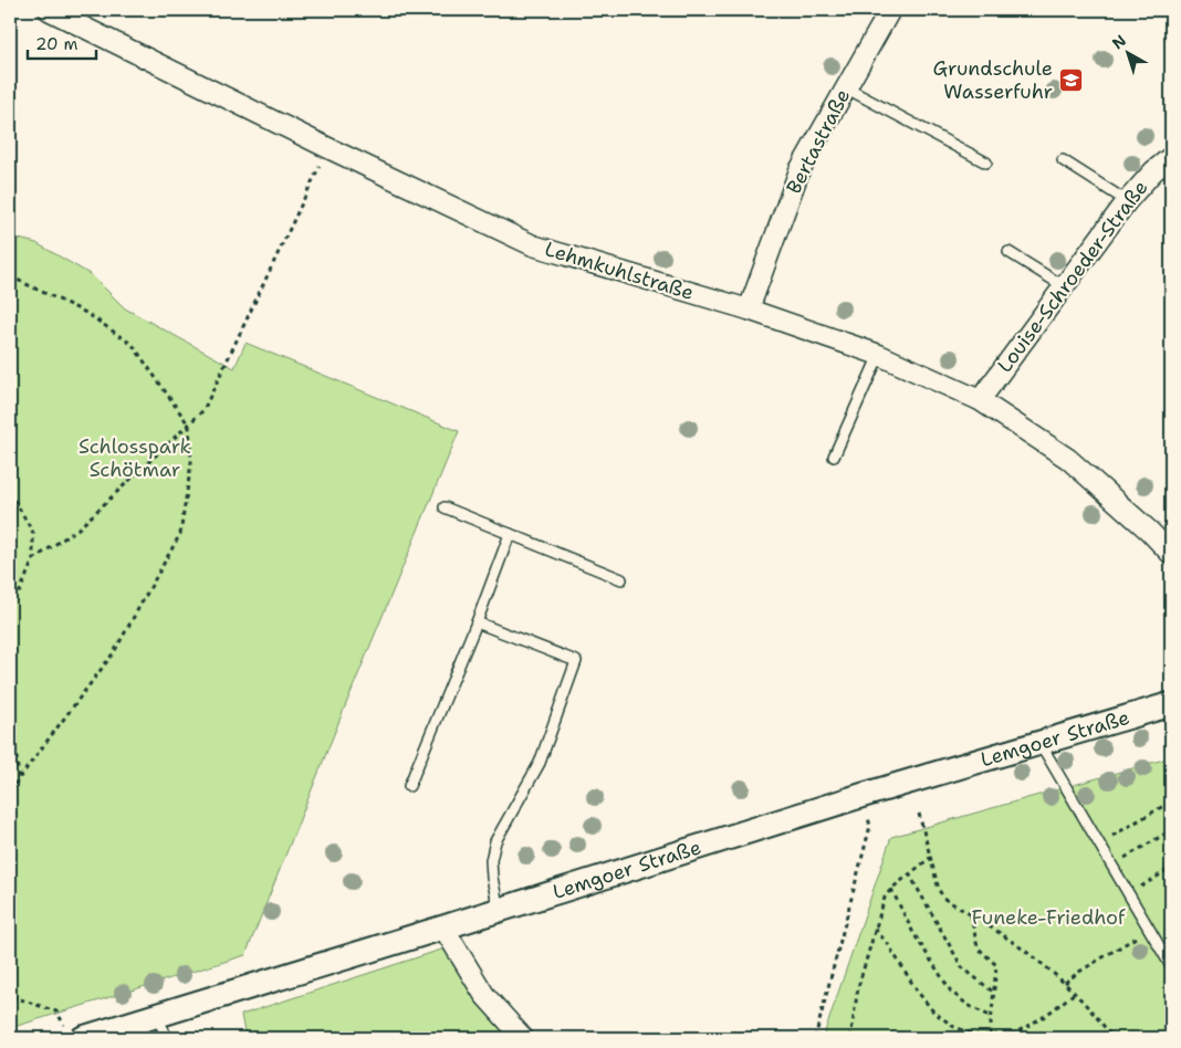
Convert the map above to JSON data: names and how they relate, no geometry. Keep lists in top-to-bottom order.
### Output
{
  "streets": {
    "street": [
      "Bertastraße",
      "Lehmkuhlstraße",
      "Louise-Schroeder-Straße",
      "Lemgoer Straße"
    ]
  },
  "crossings": [
    ["Bertastraße", "Lehmkuhlstraße"],
    ["Lehmkuhlstraße", "Louise-Schroeder-Straße"]
  ],
  "parks": ["Schlosspark Schötmar", "Funeke-Friedhof"],
  "places": {
    "school or university": ["Grundschule Wasserfuhr"]
  },
  "scale_bar": "20 m",
  "north": "top left"
}
